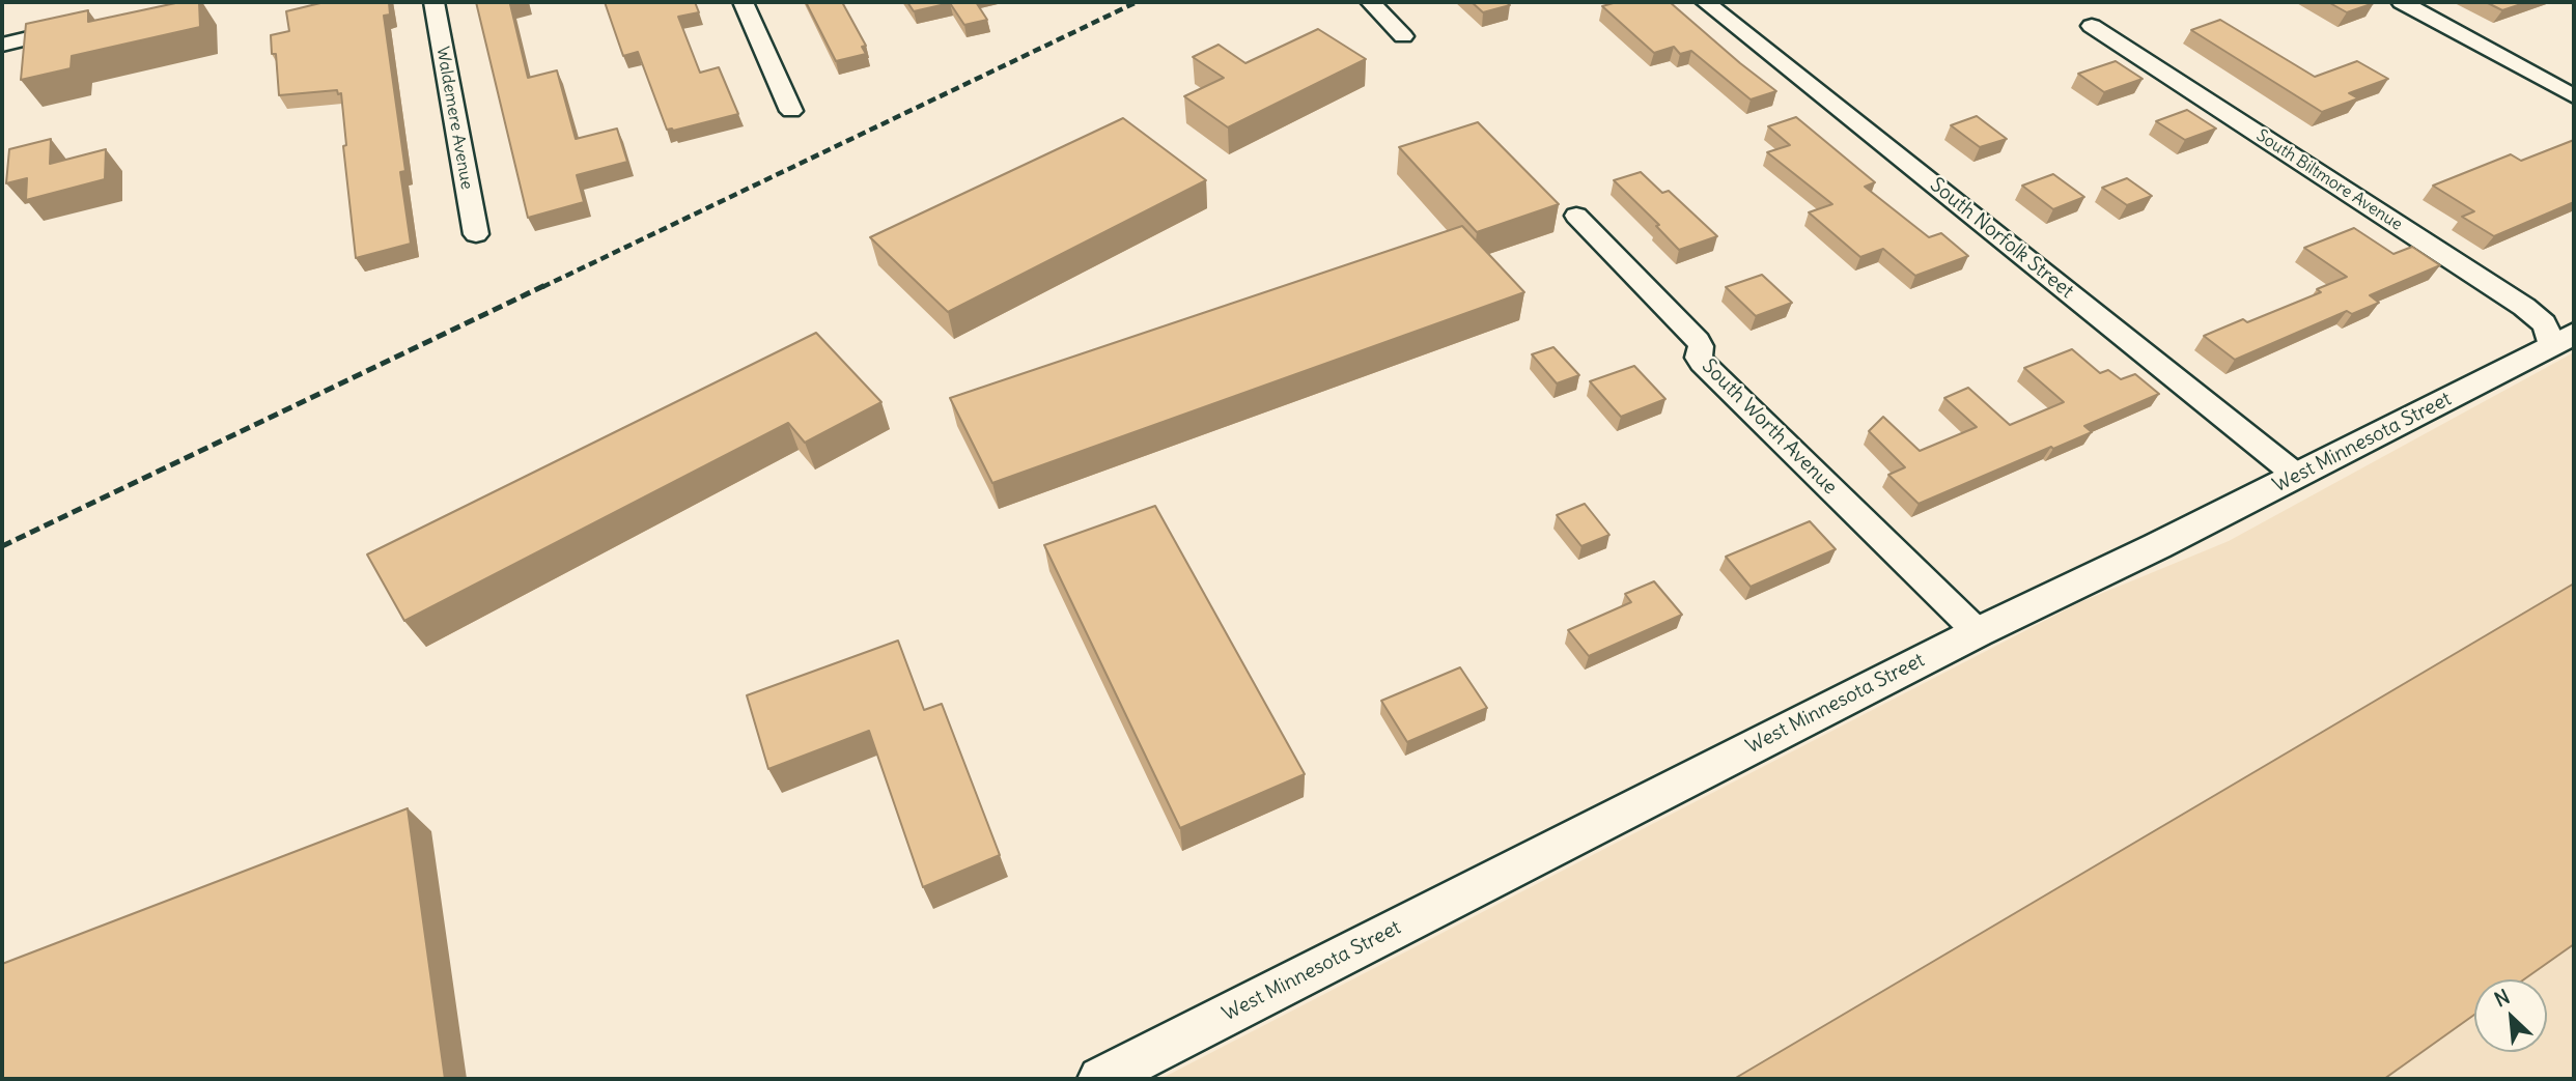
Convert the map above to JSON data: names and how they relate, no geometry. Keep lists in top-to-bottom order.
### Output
{
  "streets": {
    "street": [
      "Waldemere Avenue",
      "South Biltmore Avenue",
      "South Norfolk Street",
      "South Worth Avenue",
      "West Minnesota Street"
    ]
  },
  "crossings": [
    ["South Biltmore Avenue", "West Minnesota Street"],
    ["South Norfolk Street", "West Minnesota Street"],
    ["South Worth Avenue", "West Minnesota Street"]
  ],
  "north": "top left"
}
